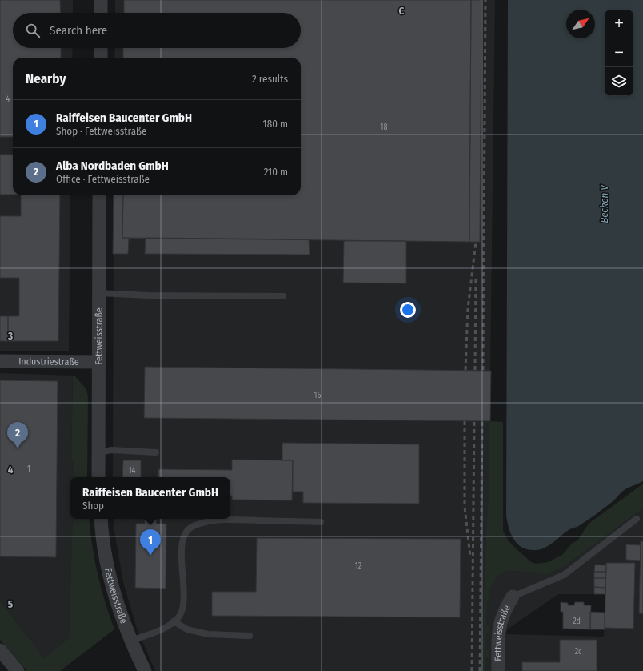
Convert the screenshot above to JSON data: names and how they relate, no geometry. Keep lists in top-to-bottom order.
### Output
{
  "streets": {
    "street": ["Fettweisstraße", "Industriestraße"]
  },
  "crossings": [
    ["Fettweisstraße", "Industriestraße"]
  ],
  "water": ["Becken V"],
  "house_numbers": [
    "4",
    "18",
    "16",
    "1",
    "14",
    "12",
    "2d",
    "2c"
  ],
  "north": "top right",
  "page": {
    "map_buttons": ["+", "−"],
    "search": "Search here",
    "heading": ["Nearby", "2 results"],
    "list": [
      {
        "mark": "1",
        "name": "Raiffeisen Baucenter GmbH",
        "note": "Shop · Fettweisstraße",
        "value": "180 m"
      },
      {
        "mark": "2",
        "name": "Alba Nordbaden GmbH",
        "note": "Office · Fettweisstraße",
        "value": "210 m"
      }
    ],
    "pins": ["2", "1"],
    "popup": ["Raiffeisen Baucenter GmbH", "Shop"]
  },
  "grid": {
    "columns": ["C"],
    "rows": ["3", "4", "5"]
  }
}
